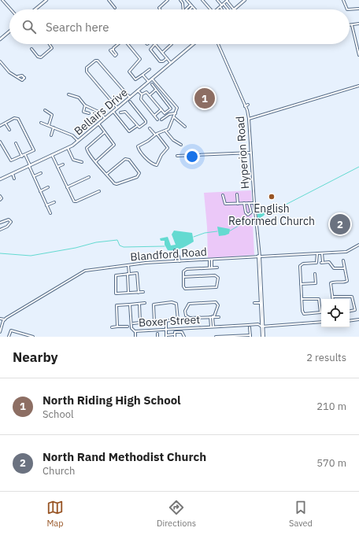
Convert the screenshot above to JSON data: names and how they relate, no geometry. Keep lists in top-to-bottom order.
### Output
{
  "streets": {
    "street": [
      "Bellairs Drive",
      "Hyperion Road",
      "Blandford Road",
      "Boxer Street"
    ]
  },
  "crossings": [
    ["Hyperion Road", "Blandford Road"],
    ["Hyperion Road", "Boxer Street"]
  ],
  "places": ["English Reformed Church"],
  "page": {
    "search": "Search here",
    "pins": ["1", "2"],
    "heading": ["Nearby", "2 results"],
    "list": [
      {
        "mark": "1",
        "name": "North Riding High School",
        "note": "School",
        "value": "210 m"
      },
      {
        "mark": "2",
        "name": "North Rand Methodist Church",
        "note": "Church",
        "value": "570 m"
      }
    ],
    "nav": ["Map", "Directions", "Saved"]
  }
}
